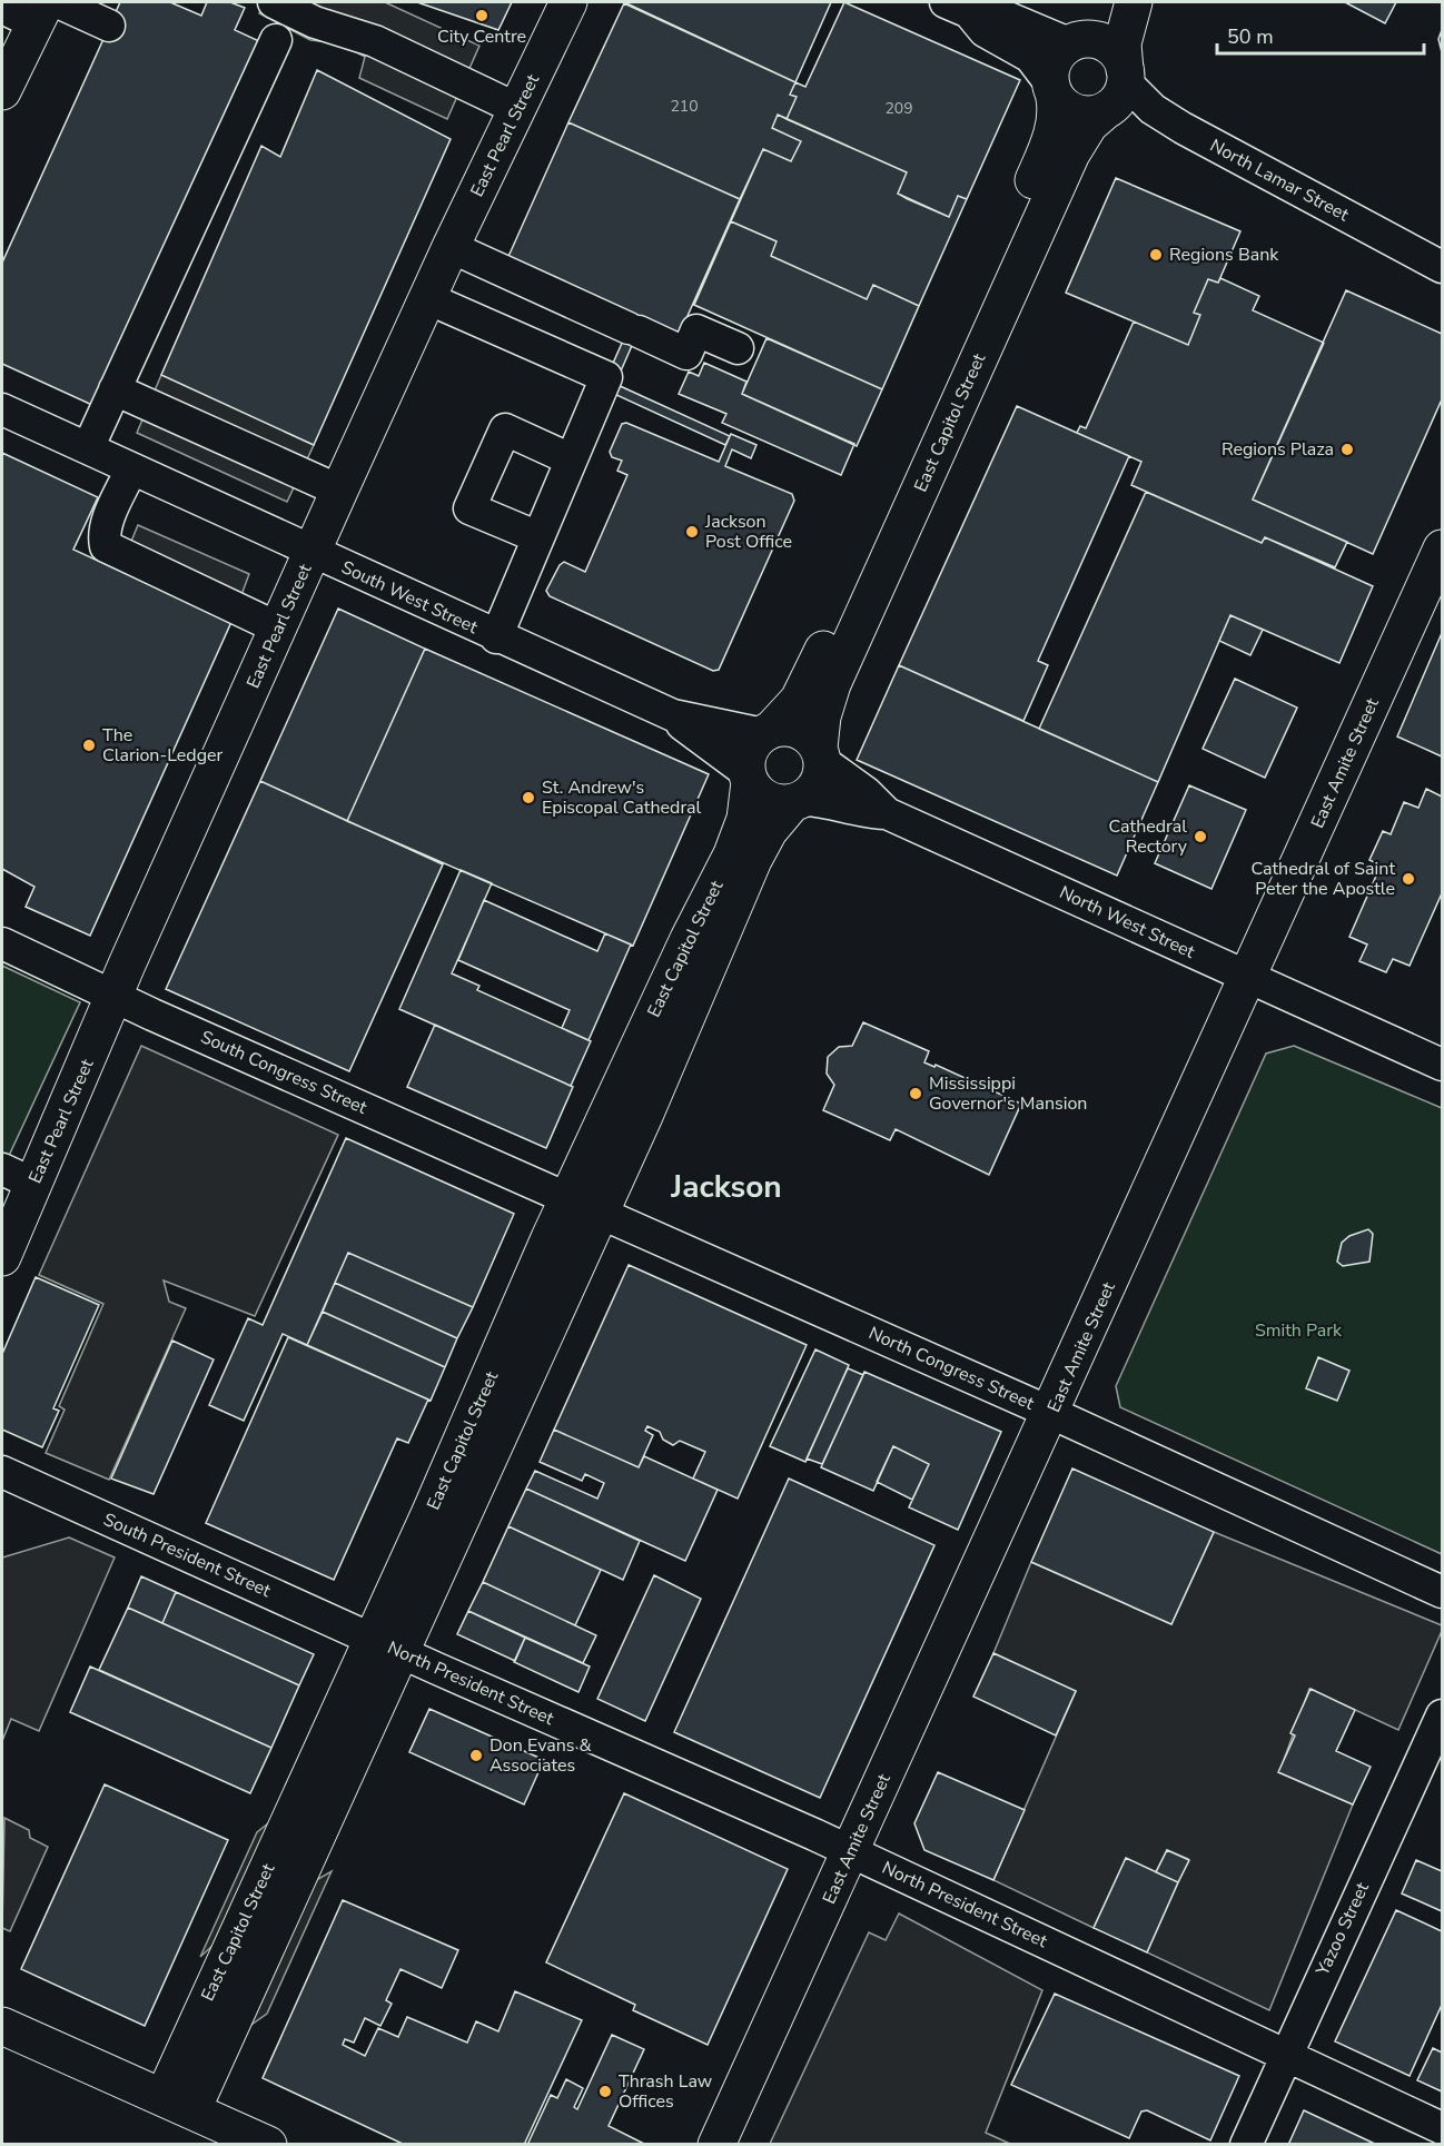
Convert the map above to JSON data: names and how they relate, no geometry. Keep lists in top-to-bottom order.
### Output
{
  "streets": {
    "main road": ["East Pearl Street", "East Capitol Street", "East Amite Street"],
    "street": [
      "North Lamar Street",
      "South West Street",
      "North West Street",
      "South Congress Street",
      "North Congress Street",
      "South President Street",
      "North President Street",
      "Yazoo Street"
    ]
  },
  "crossings": [
    ["East Pearl Street", "South West Street"],
    ["East Pearl Street", "South Congress Street"],
    ["North Lamar Street", "East Capitol Street"],
    ["East Capitol Street", "South West Street"],
    ["East Capitol Street", "North West Street"],
    ["East Capitol Street", "South Congress Street"],
    ["East Capitol Street", "North Congress Street"],
    ["East Capitol Street", "South President Street"],
    ["East Capitol Street", "North President Street"],
    ["South West Street", "North West Street"],
    ["East Amite Street", "North West Street"],
    ["East Amite Street", "North Congress Street"],
    ["East Amite Street", "North President Street"],
    ["South Congress Street", "North Congress Street"],
    ["South President Street", "North President Street"],
    ["North President Street", "Yazoo Street"]
  ],
  "districts": ["Jackson"],
  "parks": ["Smith Park"],
  "places": [
    "City Centre",
    "Regions Bank",
    "Regions Plaza",
    "Jackson Post Office",
    "The Clarion-Ledger",
    "St. Andrew's Episcopal Cathedral",
    "Cathedral Rectory",
    "Cathedral of Saint Peter the Apostle",
    "Mississippi Governor's Mansion",
    "Don Evans & Associates",
    "Thrash Law Offices"
  ],
  "house_numbers": ["210", "209"],
  "scale_bar": "50 m"
}
